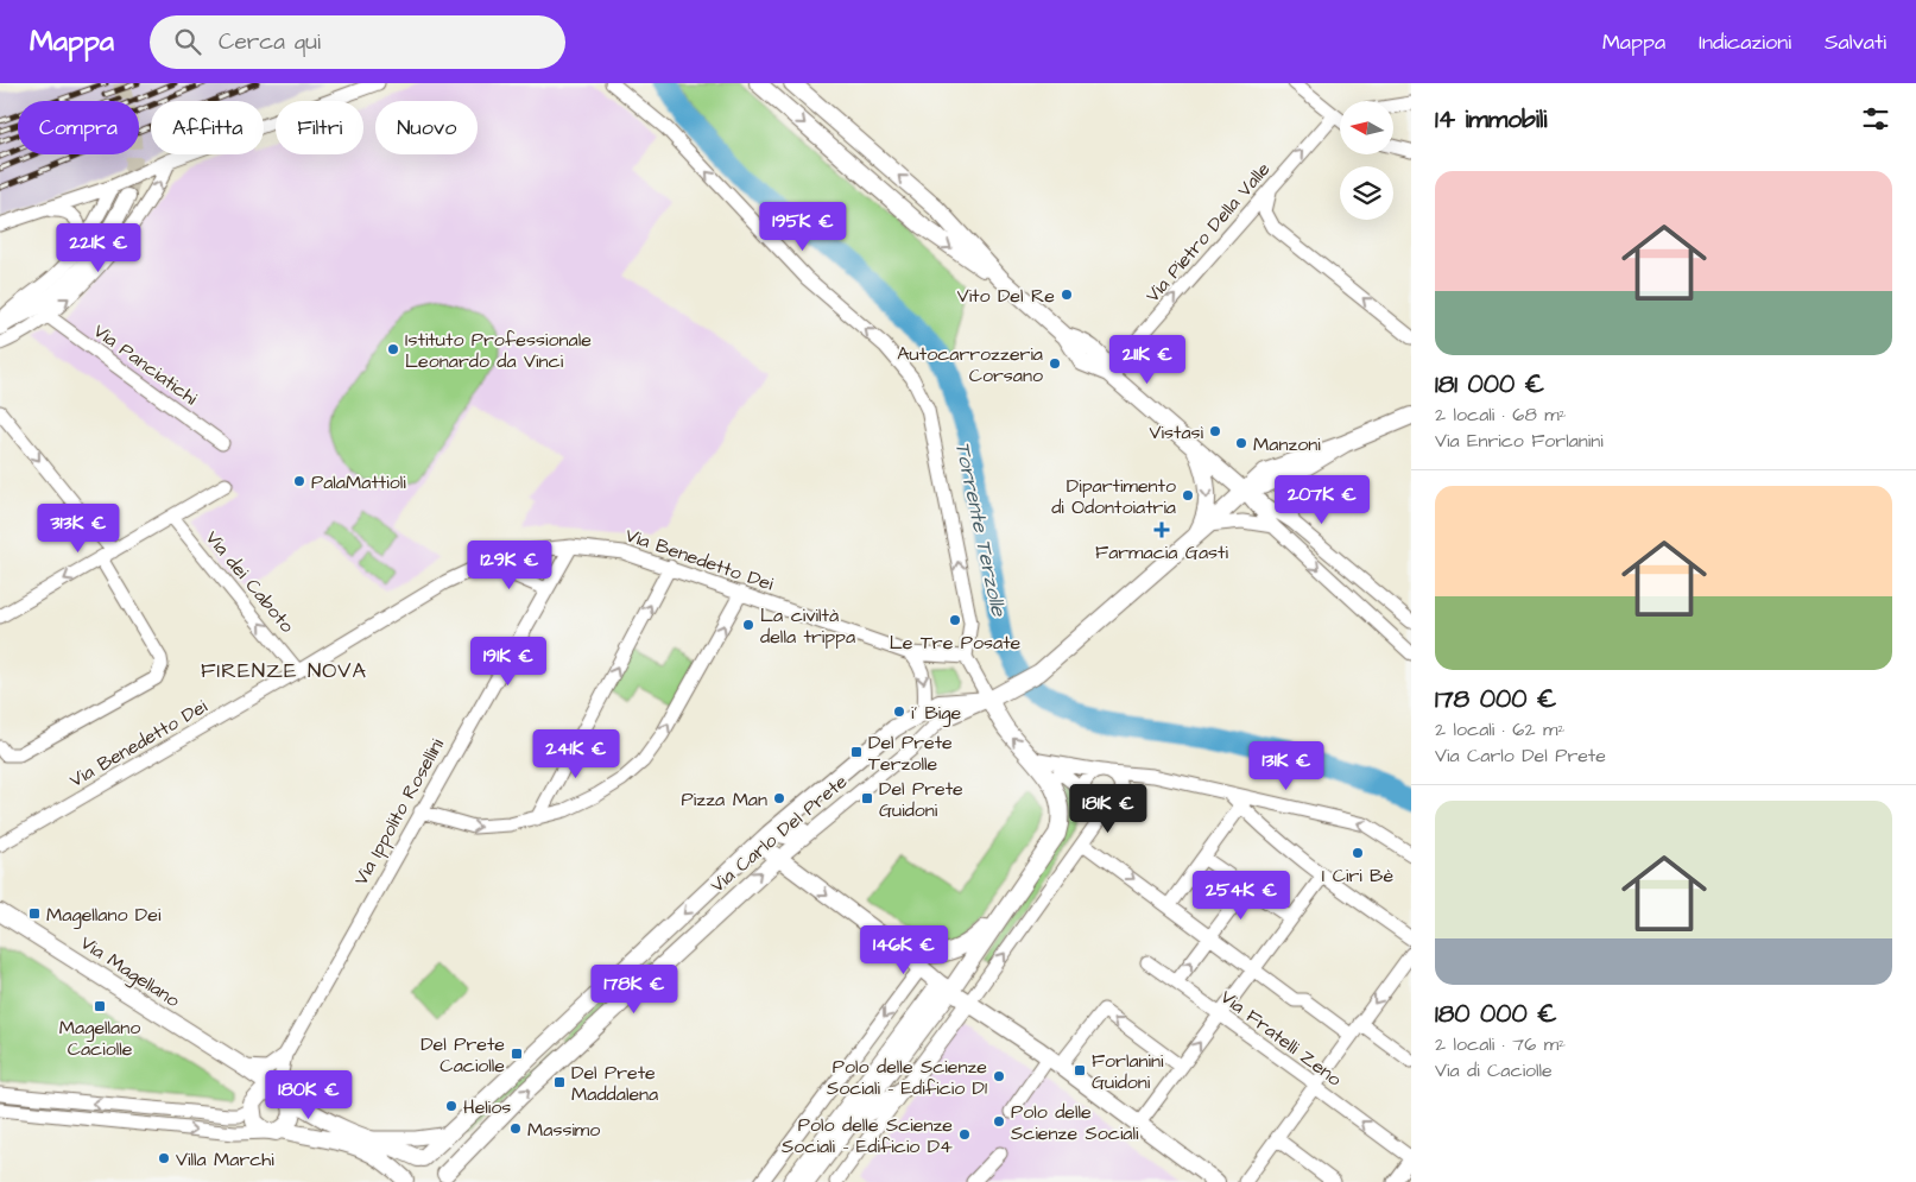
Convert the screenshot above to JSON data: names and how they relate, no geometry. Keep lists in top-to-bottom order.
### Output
{
  "streets": {
    "main road": ["Via Carlo Del Prete", "Via Magellano"],
    "street": [
      "Via Pietro Della Valle",
      "Via Panciatichi",
      "Via Benedetto Dei",
      "Via dei Caboto",
      "Via Ippolito Rosellini",
      "Via Fratelli Zeno"
    ]
  },
  "crossings": [
    ["Via Benedetto Dei", "Via dei Caboto"],
    ["Via Benedetto Dei", "Via Ippolito Rosellini"],
    ["Via Ippolito Rosellini", "Via Magellano"],
    ["Via Carlo Del Prete", "Via Magellano"]
  ],
  "one_way": ["Via Pietro Della Valle", "Via dei Caboto"],
  "districts": ["FIRENZE NOVA"],
  "water": ["Torrente Terzolle"],
  "places": {
    "other": [
      "Vito Del Re",
      "Istituto Professionale Leonardo da Vinci",
      "Autocarrozzeria Corsano",
      "Vistasì",
      "Manzoni",
      "PalaMattioli",
      "Dipartimento di Odontoiatria",
      "Le Tre Posate",
      "La civiltà della trippa",
      "i' Bige",
      "Pizza Man",
      "I Ciri Bè",
      "Polo delle Scienze Sociali - Edificio D1",
      "Helios",
      "Polo delle Scienze Sociali",
      "Massimo",
      "Polo delle Scienze Sociali - Edificio D4",
      "Villa Marchi"
    ],
    "health": ["Farmacia Gasti"],
    "transit": [
      "Del Prete Terzolle",
      "Del Prete Guidoni",
      "Magellano Dei",
      "Magellano Caciolle",
      "Del Prete Caciolle",
      "Forlanini Guidoni",
      "Del Prete Maddalena"
    ]
  },
  "north": "left",
  "page": {
    "header": "Mappa",
    "search": "Cerca qui",
    "nav": ["Mappa", "Indicazioni", "Salvati"],
    "heading": "14 immobili",
    "chip": [
      "Compra",
      "Affitta",
      "Filtri",
      "Nuovo"
    ],
    "list": [
      {
        "name": "181 000 €",
        "note": "2 locali · 68 m² · Via Enrico Forlanini"
      },
      {
        "name": "178 000 €",
        "note": "2 locali · 62 m² · Via Carlo Del Prete"
      },
      {
        "name": "180 000 €",
        "note": "2 locali · 76 m² · Via di Caciolle"
      }
    ],
    "price": [
      "195K €",
      "221K €",
      "211K €",
      "207K €",
      "313K €",
      "129K €",
      "191K €",
      "241K €",
      "131K €",
      "181K €",
      "254K €",
      "146K €",
      "178K €",
      "180K €"
    ]
  }
}
